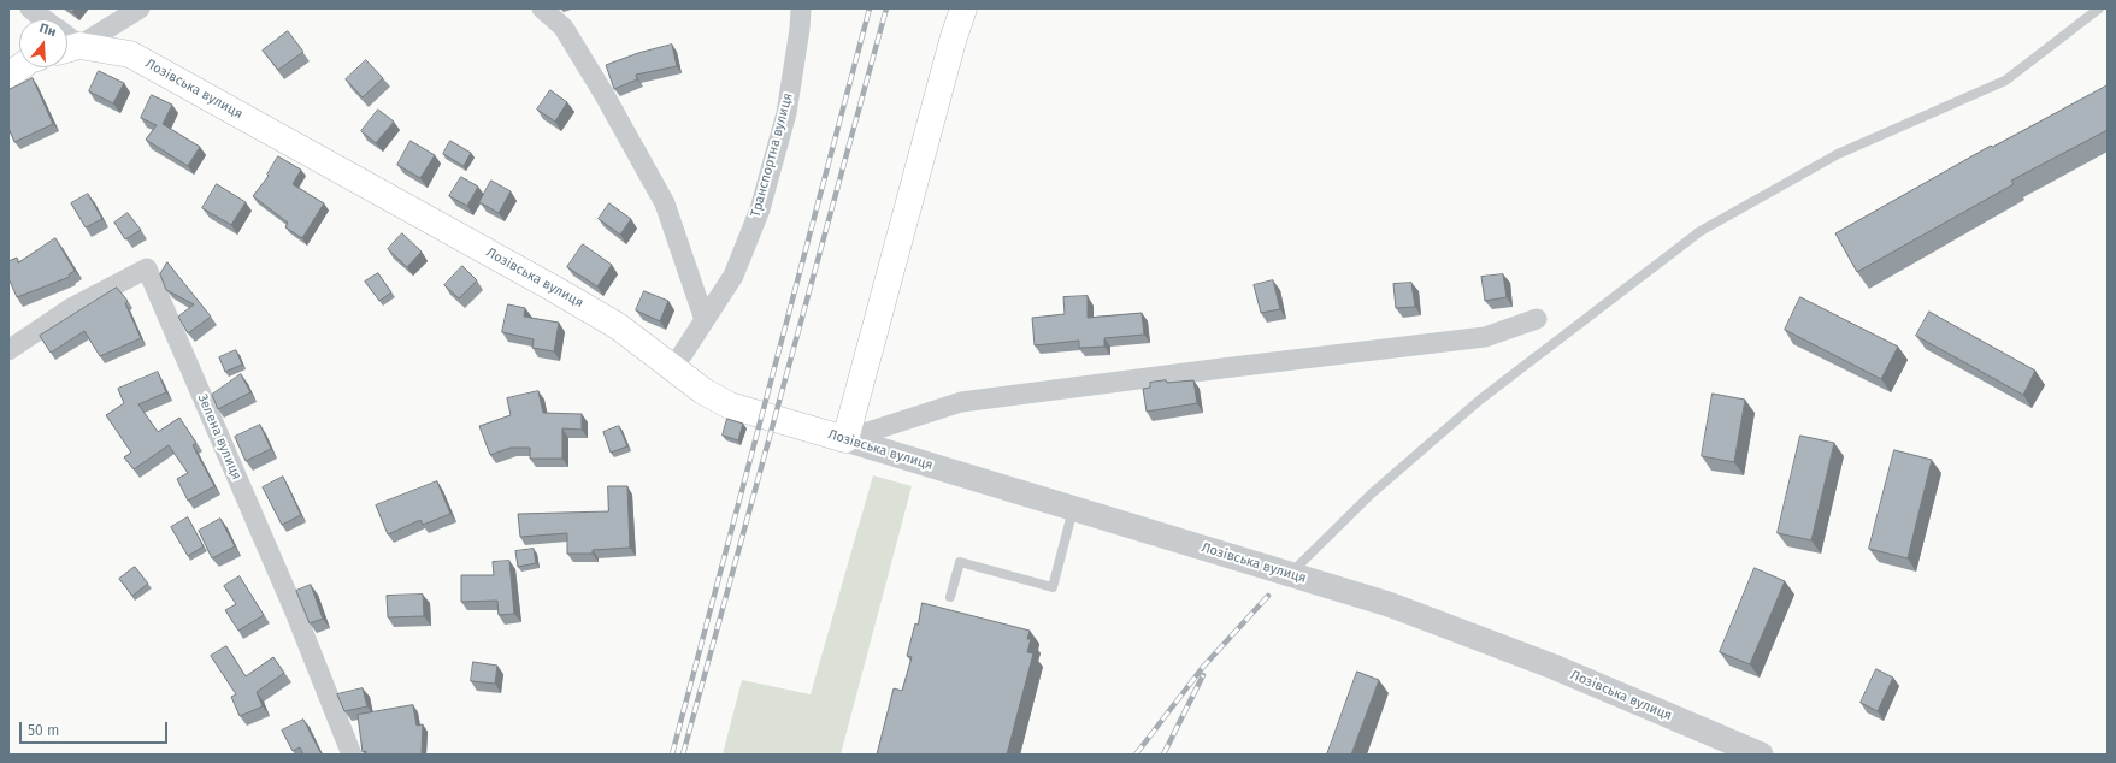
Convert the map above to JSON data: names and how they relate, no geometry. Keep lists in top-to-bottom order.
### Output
{
  "streets": {
    "main road": ["Лозівська вулиця"],
    "street": ["Транспортна вулиця", "Зелена вулиця"]
  },
  "crossings": [
    ["Лозівська вулиця", "Транспортна вулиця"]
  ],
  "scale_bar": "50 m",
  "north": "top"
}
